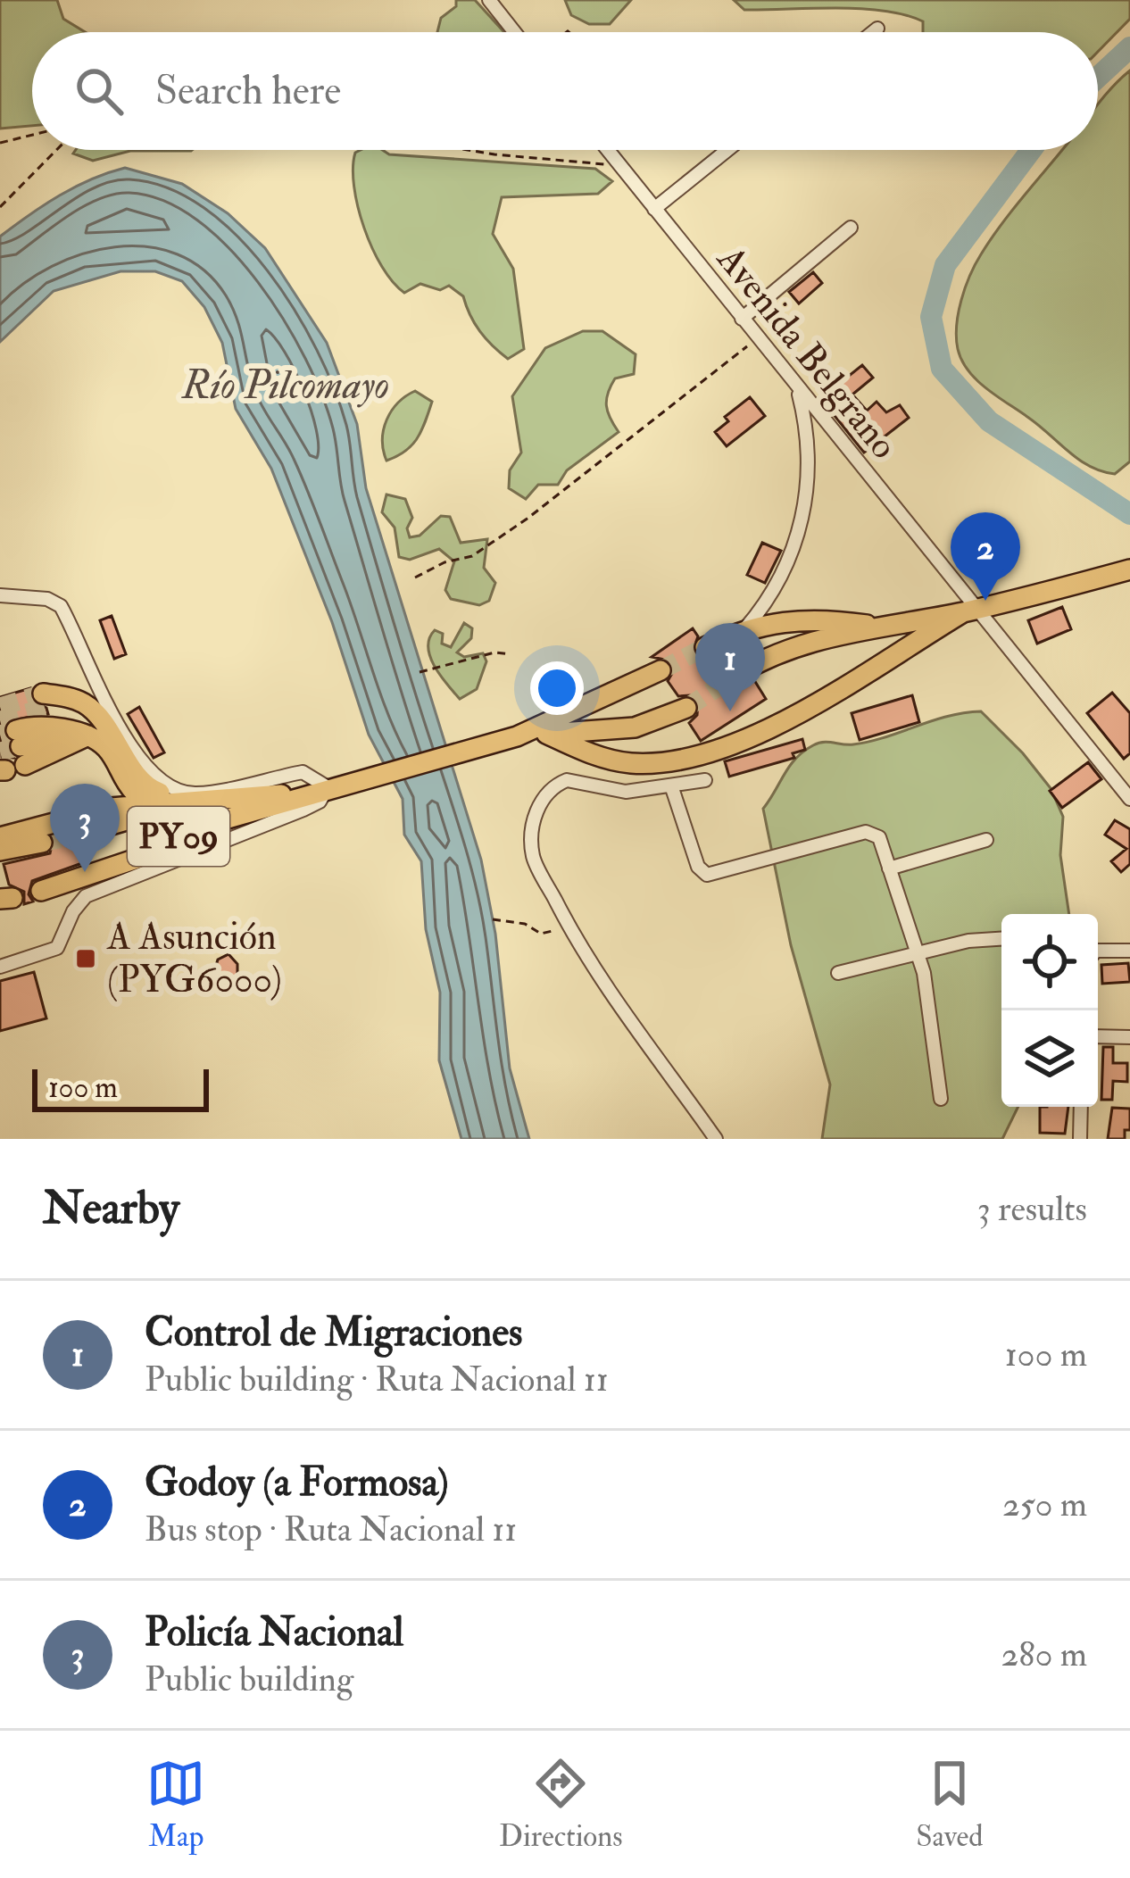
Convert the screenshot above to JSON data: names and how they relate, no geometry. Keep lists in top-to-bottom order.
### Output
{
  "streets": {
    "highway": ["PY09"],
    "street": ["Avenida Belgrano"]
  },
  "water": ["Río Pilcomayo"],
  "places": {
    "transit": ["A Asunción (PYG6000)"]
  },
  "scale_bar": "100 m",
  "page": {
    "search": "Search here",
    "pins": ["2", "1", "3"],
    "scale": "100 m",
    "heading": ["Nearby", "3 results"],
    "list": [
      {
        "mark": "1",
        "name": "Control de Migraciones",
        "note": "Public building · Ruta Nacional 11",
        "value": "100 m"
      },
      {
        "mark": "2",
        "name": "Godoy (a Formosa)",
        "note": "Bus stop · Ruta Nacional 11",
        "value": "250 m"
      },
      {
        "mark": "3",
        "name": "Policía Nacional",
        "note": "Public building",
        "value": "280 m"
      }
    ],
    "nav": ["Map", "Directions", "Saved"]
  }
}
